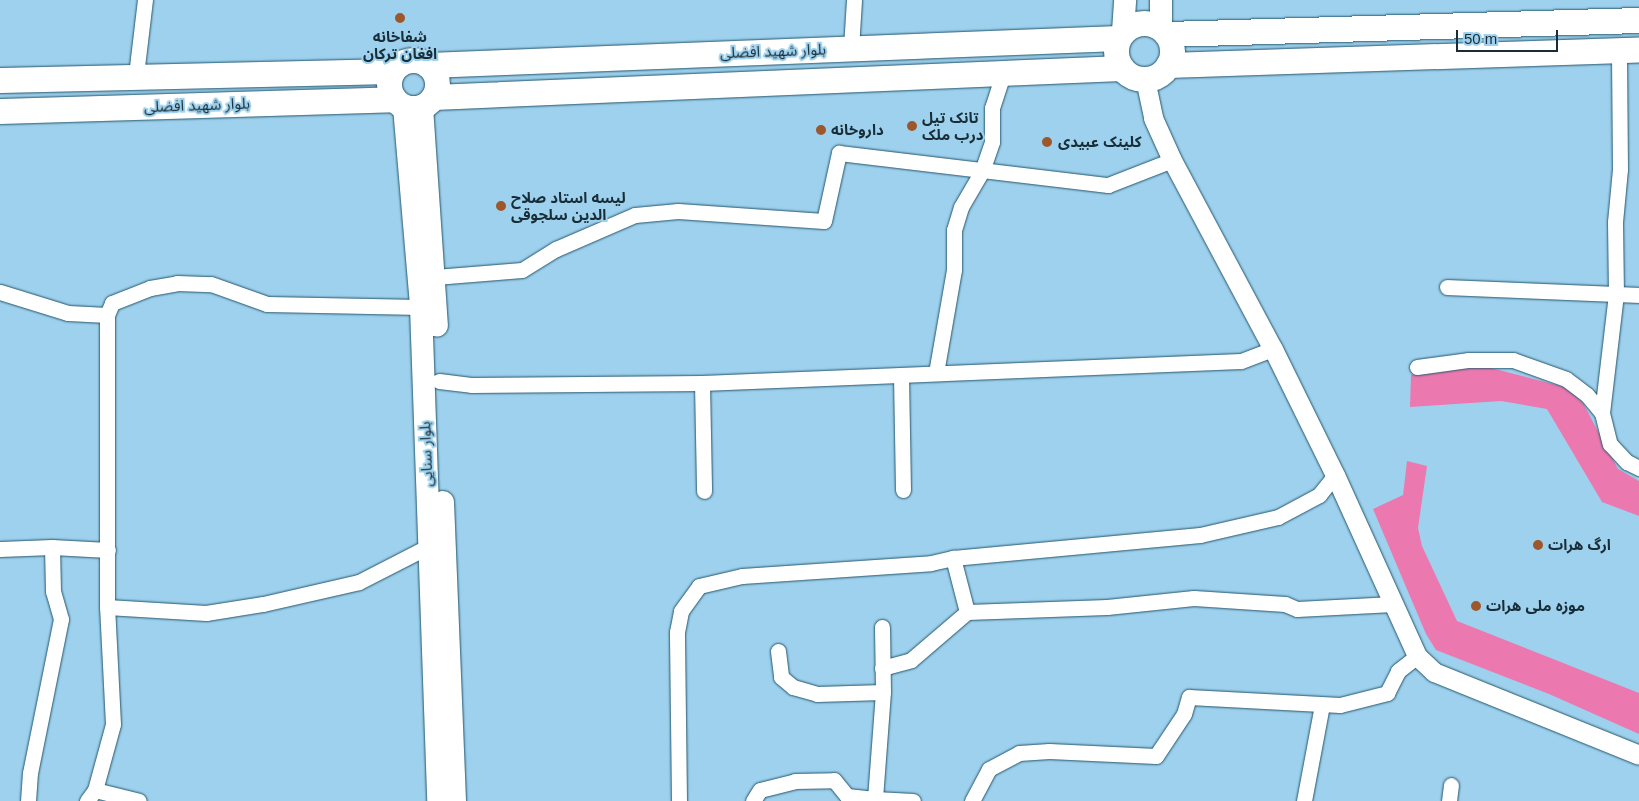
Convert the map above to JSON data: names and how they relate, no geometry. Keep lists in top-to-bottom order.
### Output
{
  "streets": {
    "main road": ["بلوار شهید افضلی", "بلوار سنایی"]
  },
  "crossings": [
    ["بلوار شهید افضلی", "بلوار سنایی"]
  ],
  "places": [
    "شفاخانه افغان ترکان",
    "تانک تیل درب ملک",
    "داروخانه",
    "کلینک عبیدی",
    "لیسه استاد صلاح الدین سلجوقی",
    "ارگ هرات",
    "موزه ملی هرات"
  ],
  "scale_bar": "50 m"
}
